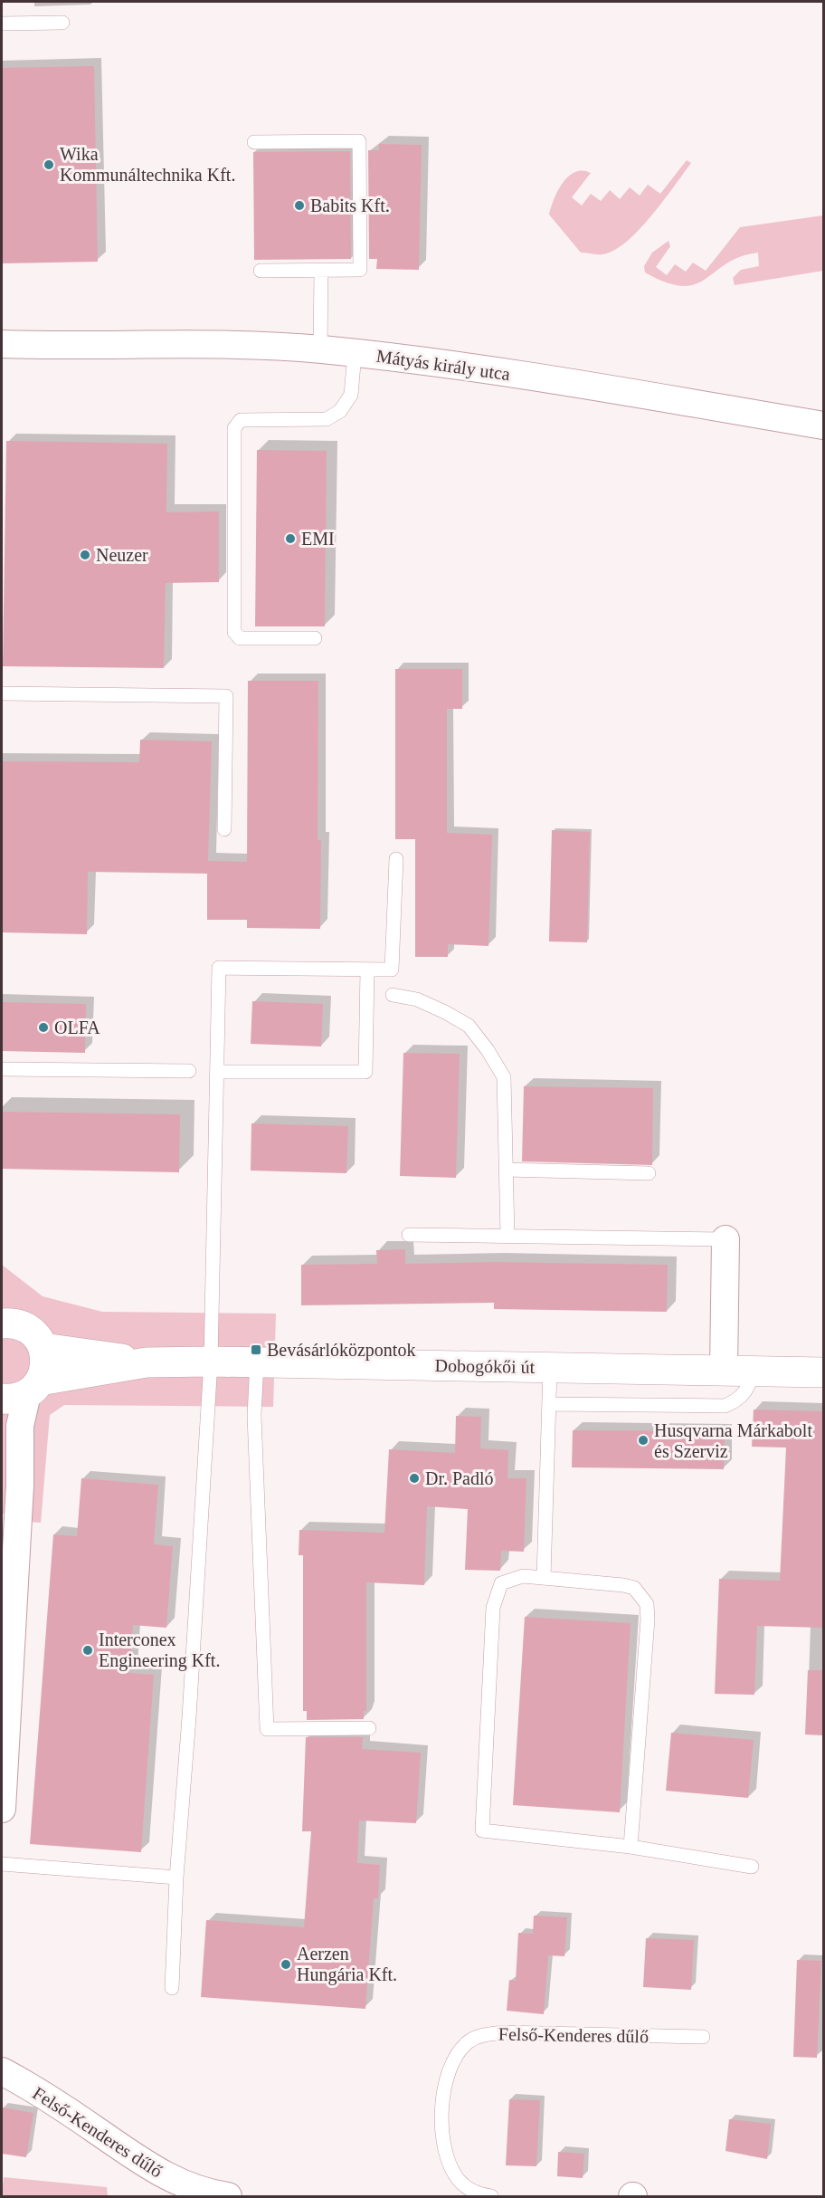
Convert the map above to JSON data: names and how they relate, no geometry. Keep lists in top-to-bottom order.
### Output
{
  "streets": {
    "main road": ["Dobogókői út"],
    "street": ["Mátyás király utca", "Felső-Kenderes dűlő"]
  },
  "places": {
    "other": [
      "Wika Kommunáltechnika Kft.",
      "Babits Kft.",
      "EMI",
      "Neuzer",
      "OLFA",
      "Husqvarna Márkabolt és Szerviz",
      "Dr. Padló",
      "Interconex Engineering Kft.",
      "Aerzen Hungária Kft."
    ],
    "transit": ["Bevásárlóközpontok"]
  }
}
